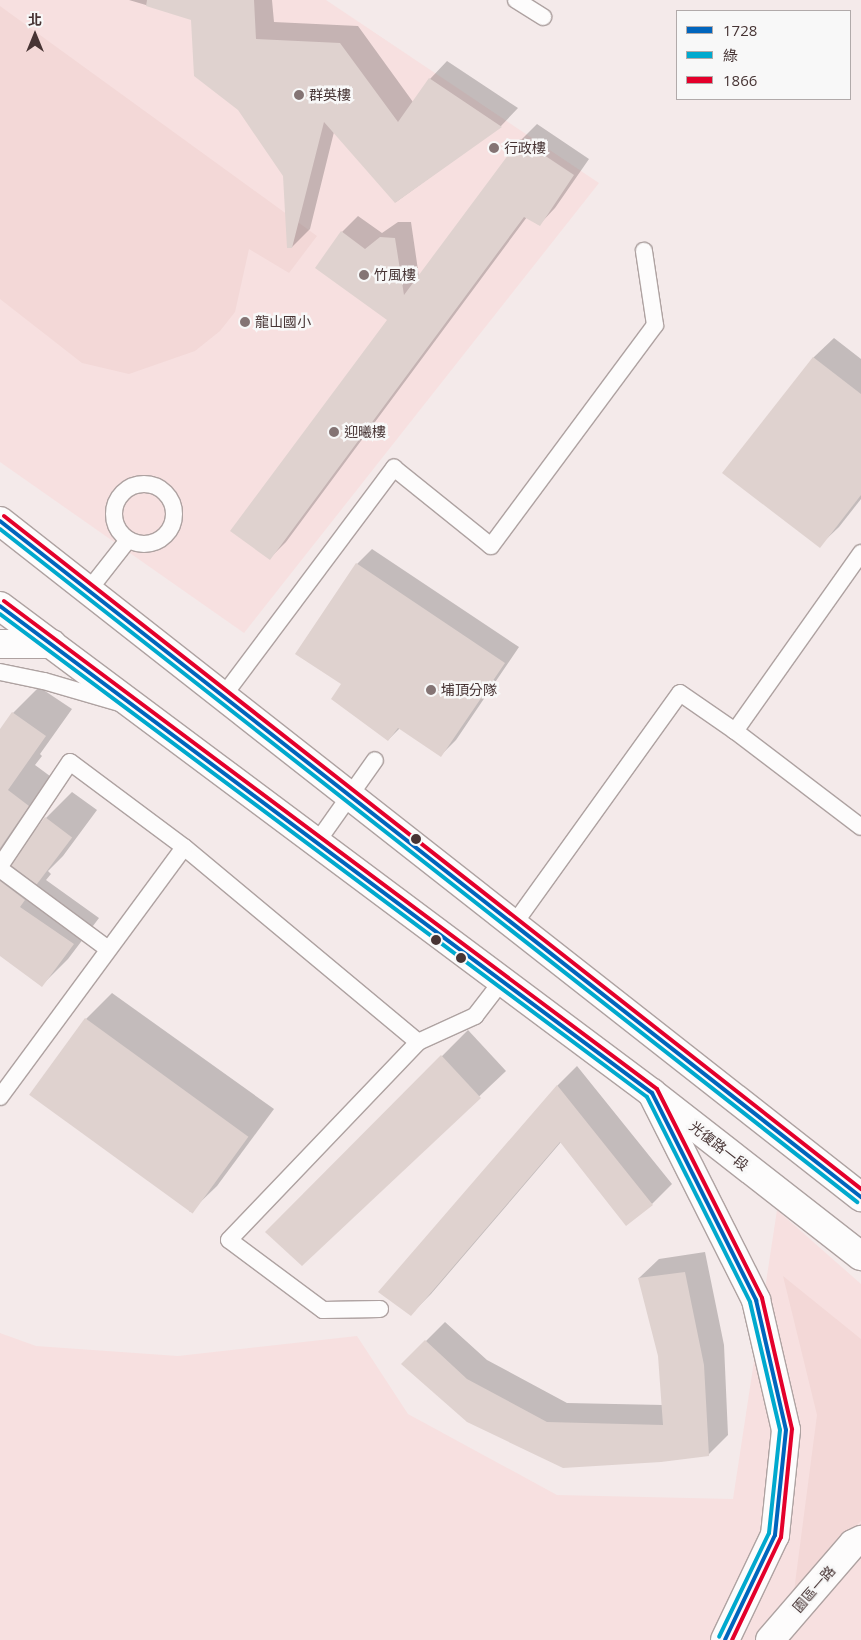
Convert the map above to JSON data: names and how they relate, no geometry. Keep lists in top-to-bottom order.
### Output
{
  "streets": {
    "main road": ["光復路一段", "園區一路"]
  },
  "places": [
    "群英樓",
    "行政樓",
    "竹風樓",
    "龍山國小",
    "迎曦樓",
    "埔頂分隊"
  ],
  "lines": ["transit line 1866", "transit line 1728", "transit line 綠"],
  "legend": ["1728", "綠", "1866"],
  "north": "top"
}
